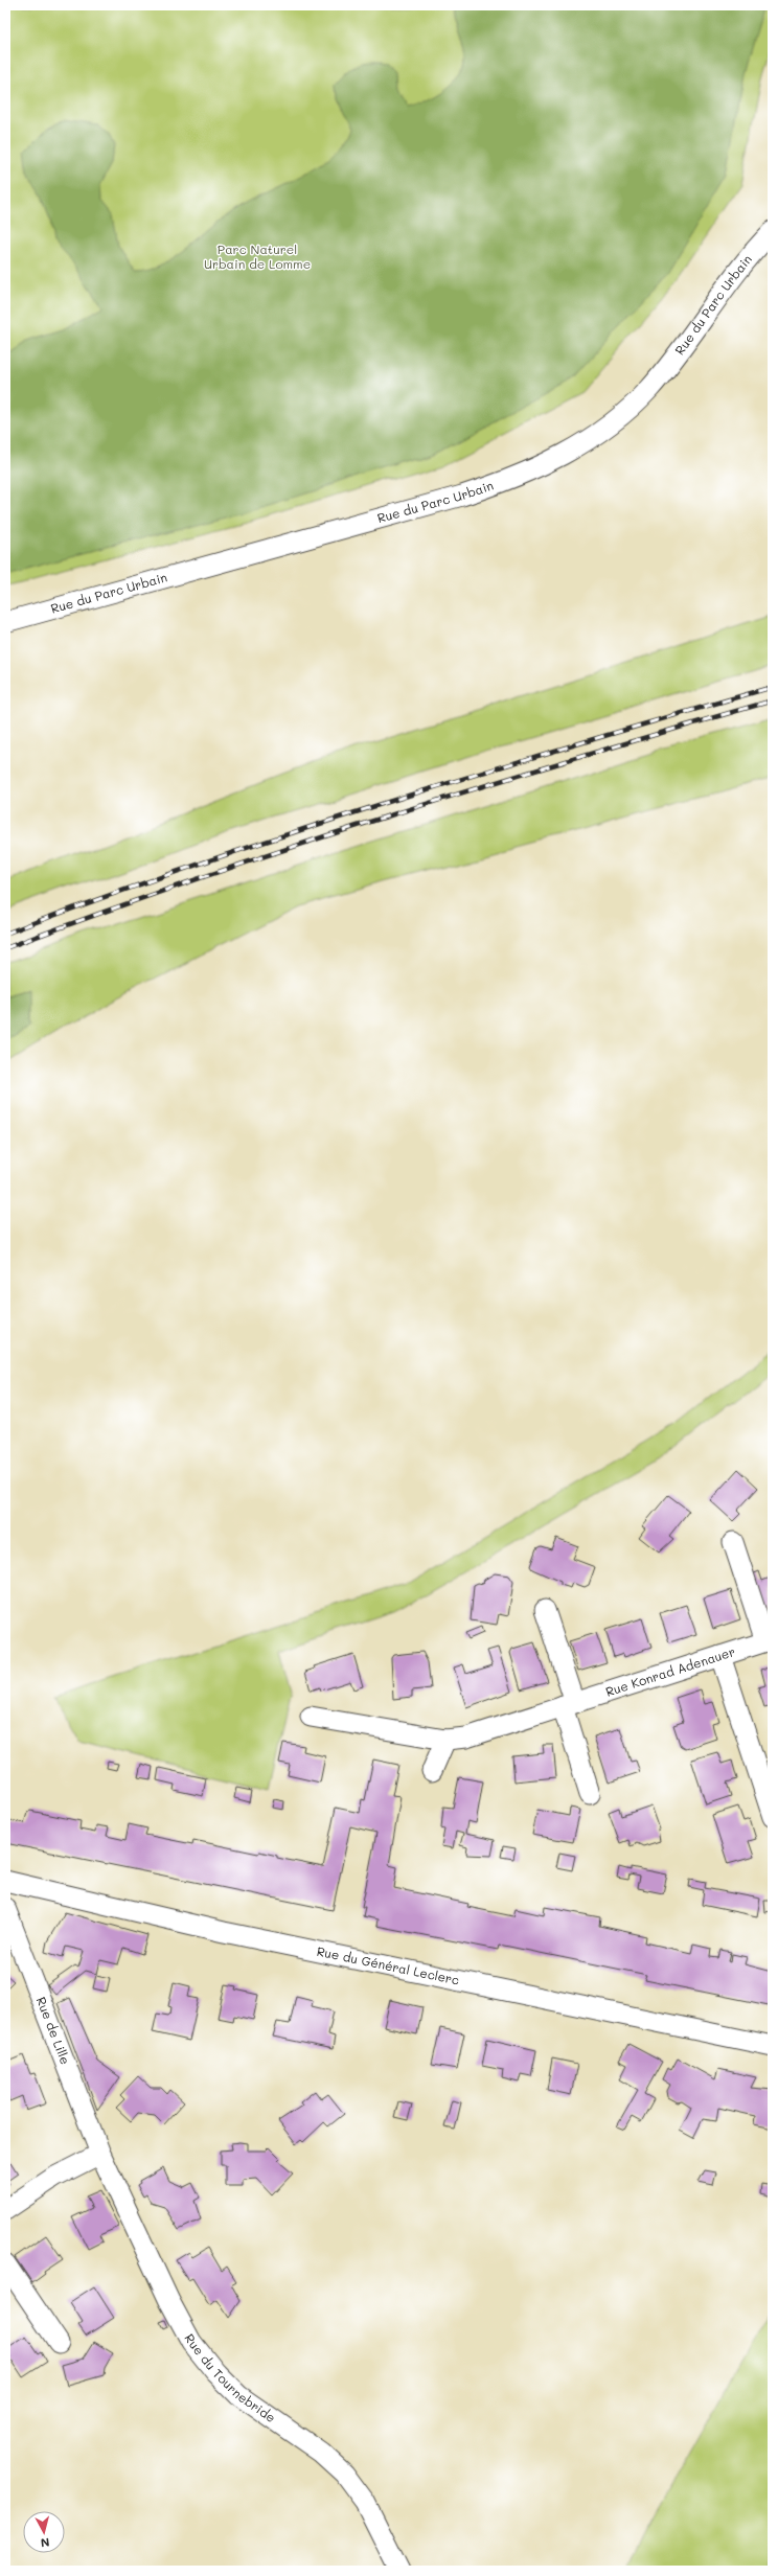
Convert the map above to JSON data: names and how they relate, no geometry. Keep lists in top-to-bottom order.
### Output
{
  "streets": {
    "street": [
      "Rue du Parc Urbain",
      "Rue Konrad Adenauer",
      "Rue du Général Leclerc",
      "Rue de Lille",
      "Rue du Tournebride"
    ]
  },
  "crossings": [
    ["Rue de Lille", "Rue du Tournebride"]
  ],
  "parks": ["Parc Naturel Urbain de Lomme"],
  "north": "bottom"
}
